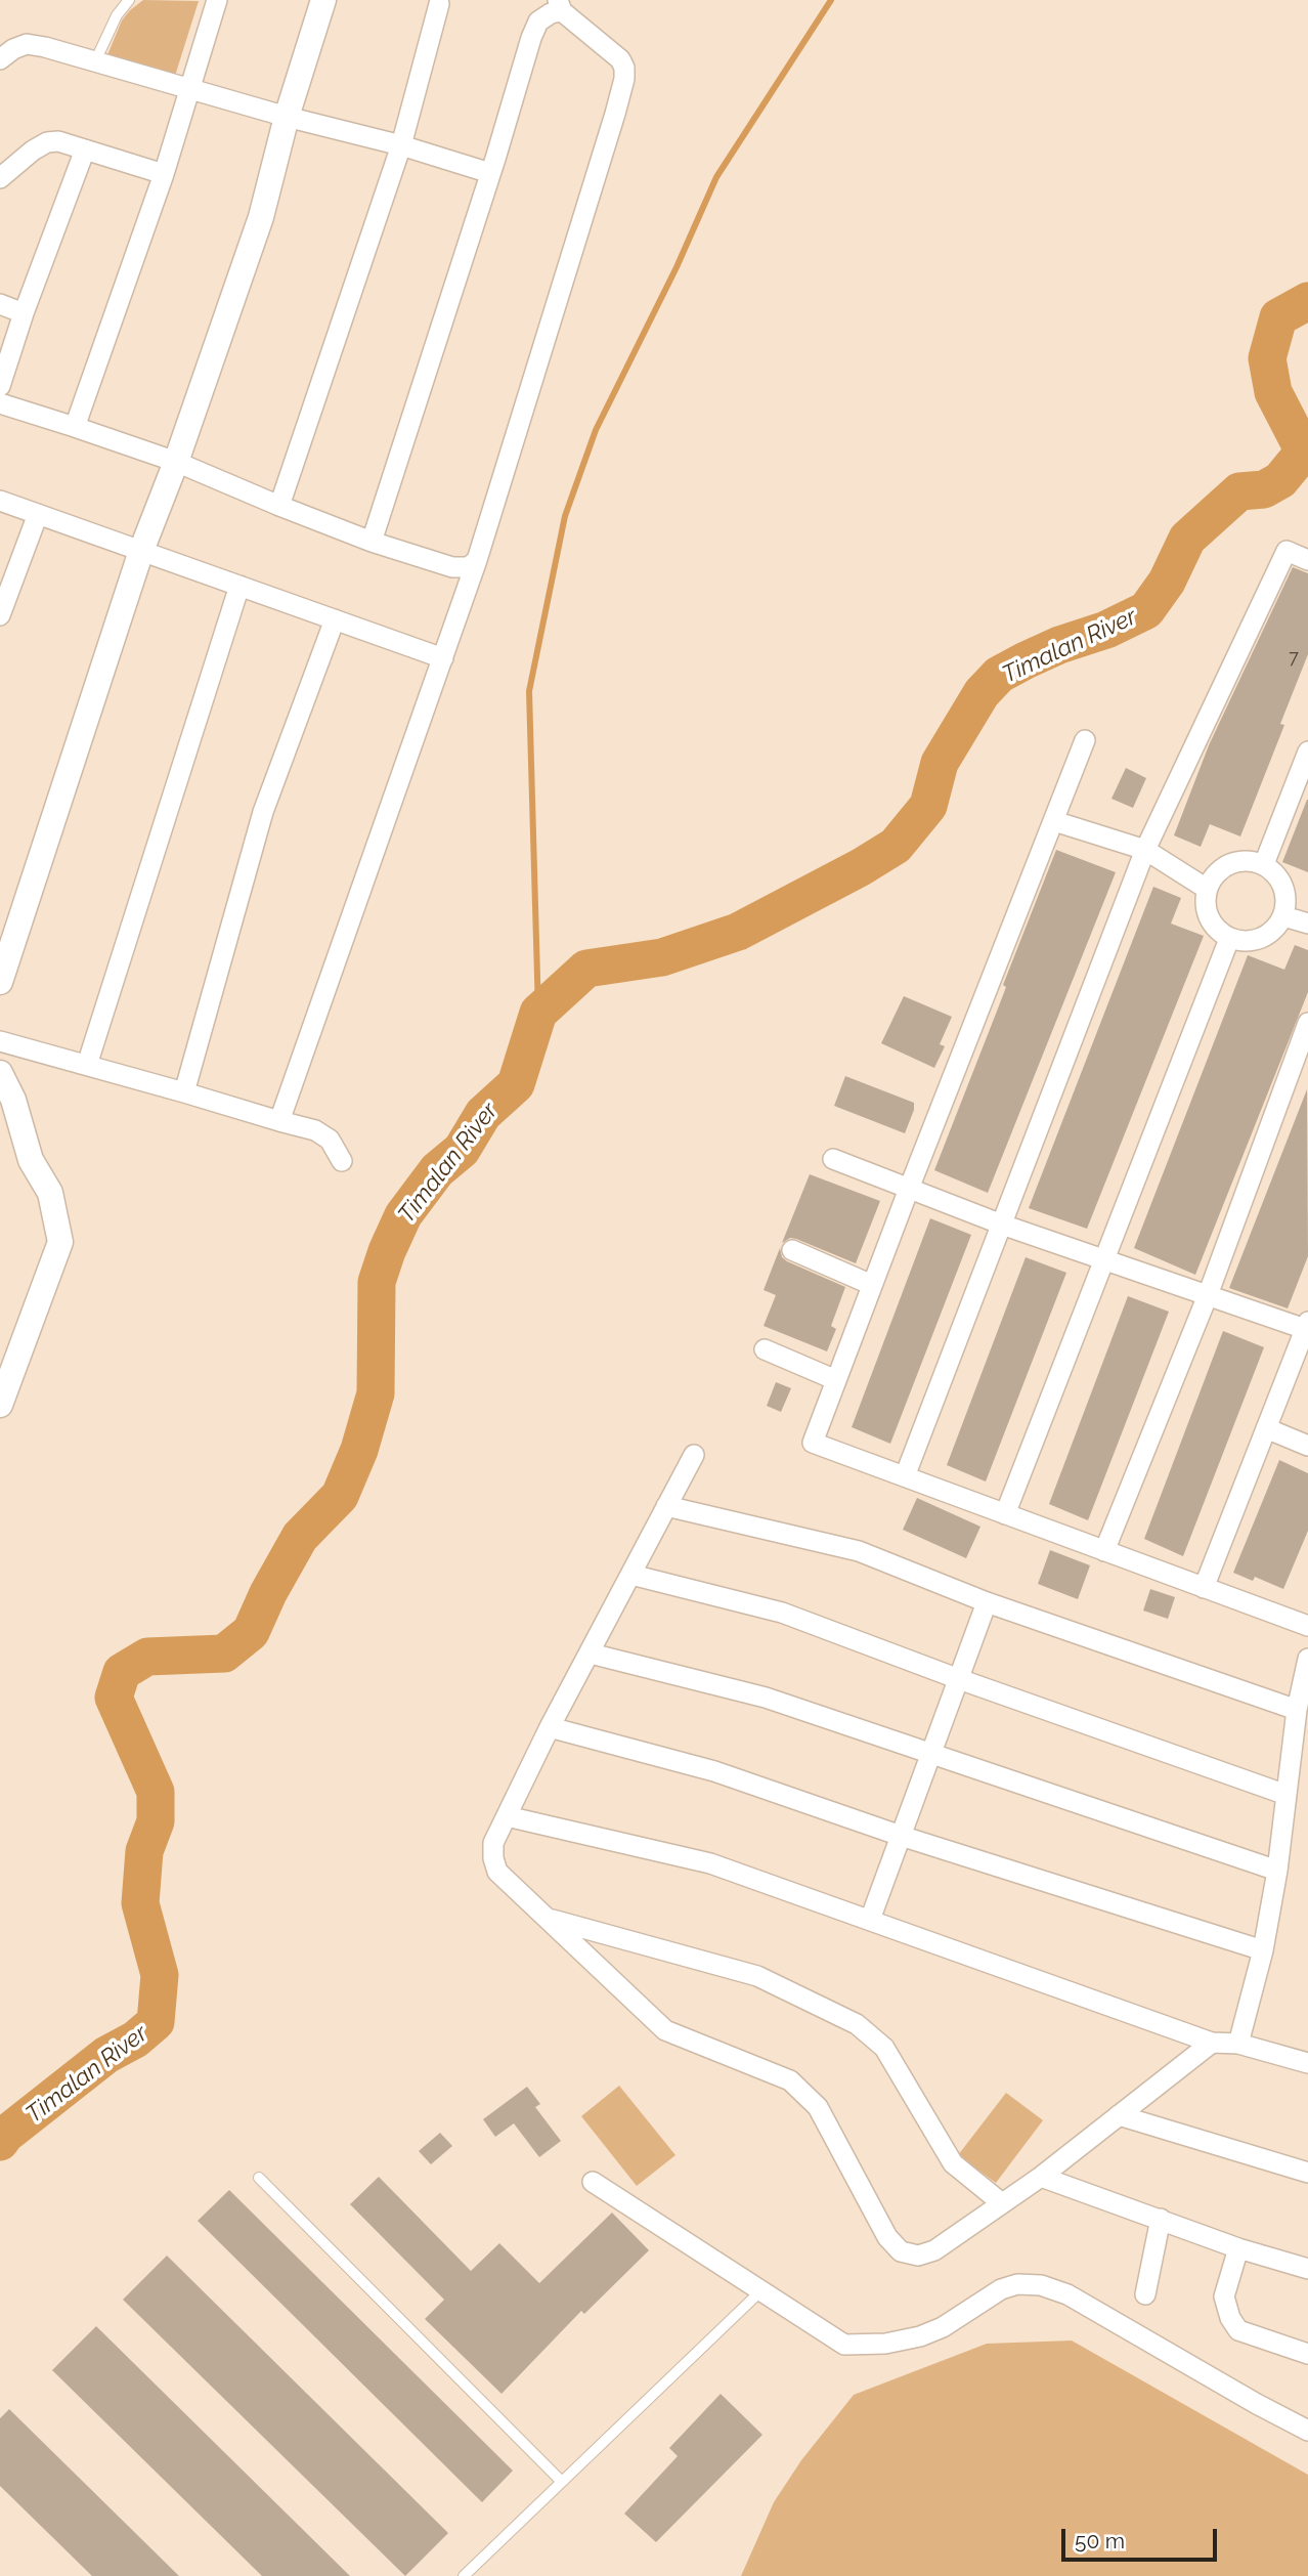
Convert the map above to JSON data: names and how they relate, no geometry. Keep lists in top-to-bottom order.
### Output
{
  "water": ["Timalan River"],
  "house_numbers": ["7"],
  "scale_bar": "50 m"
}
